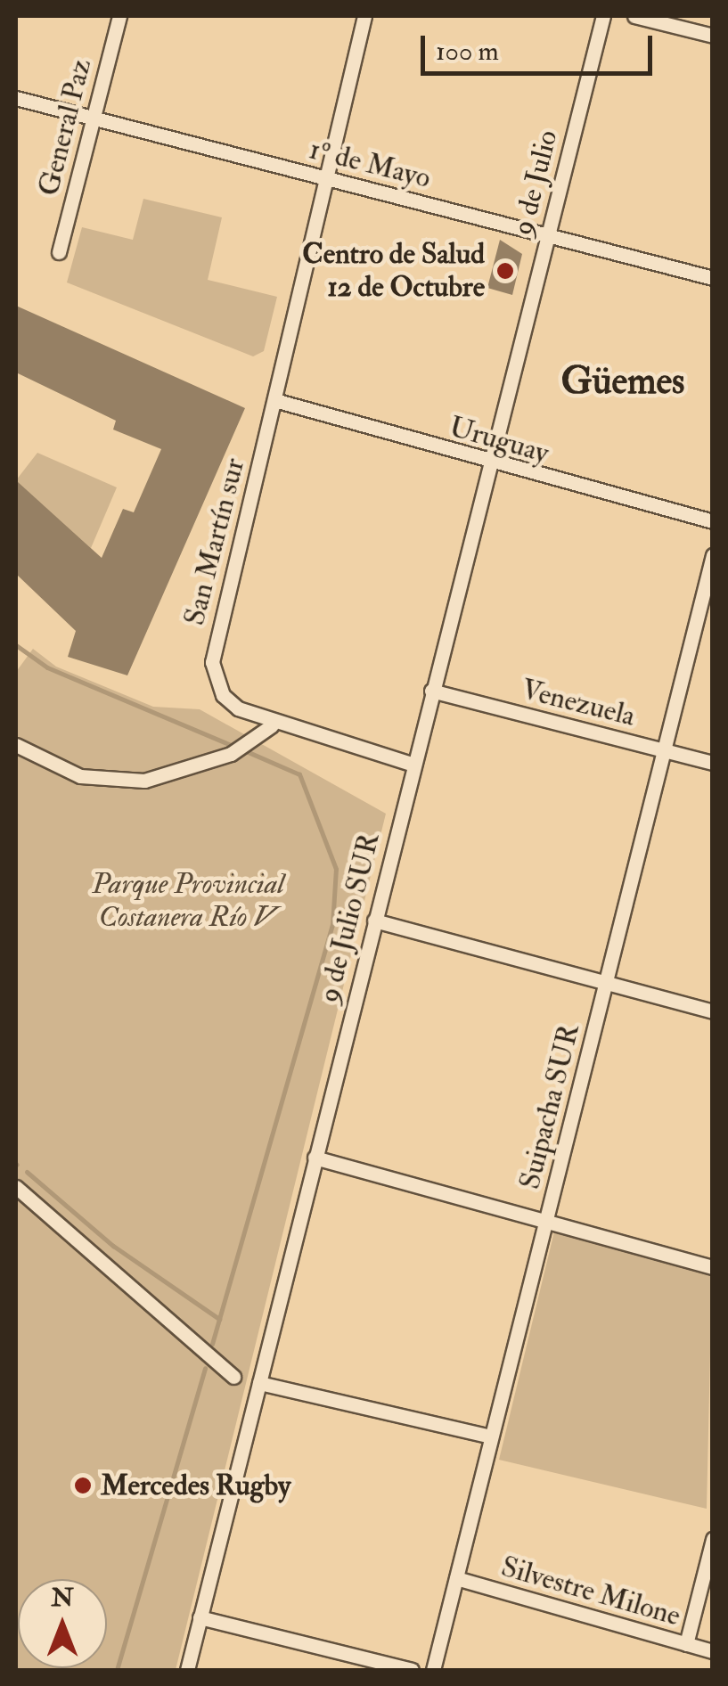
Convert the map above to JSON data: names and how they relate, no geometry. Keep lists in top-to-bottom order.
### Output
{
  "streets": {
    "street": [
      "General Paz",
      "1º de Mayo",
      "9 de Julio",
      "Uruguay",
      "San Martín sur",
      "Venezuela",
      "9 de Julio SUR",
      "Suipacha SUR",
      "Silvestre Milone"
    ]
  },
  "crossings": [
    ["General Paz", "1º de Mayo"],
    ["1º de Mayo", "9 de Julio"],
    ["1º de Mayo", "San Martín sur"],
    ["9 de Julio", "Uruguay"],
    ["9 de Julio", "9 de Julio SUR"],
    ["Uruguay", "San Martín sur"],
    ["Uruguay", "9 de Julio SUR"],
    ["Venezuela", "9 de Julio SUR"],
    ["Venezuela", "Suipacha SUR"],
    ["Suipacha SUR", "Silvestre Milone"]
  ],
  "districts": ["Güemes"],
  "parks": ["Parque Provincial Costanera Río V"],
  "places": ["Centro de Salud 12 de Octubre", "Mercedes Rugby"],
  "scale_bar": "100 m",
  "north": "top"
}
